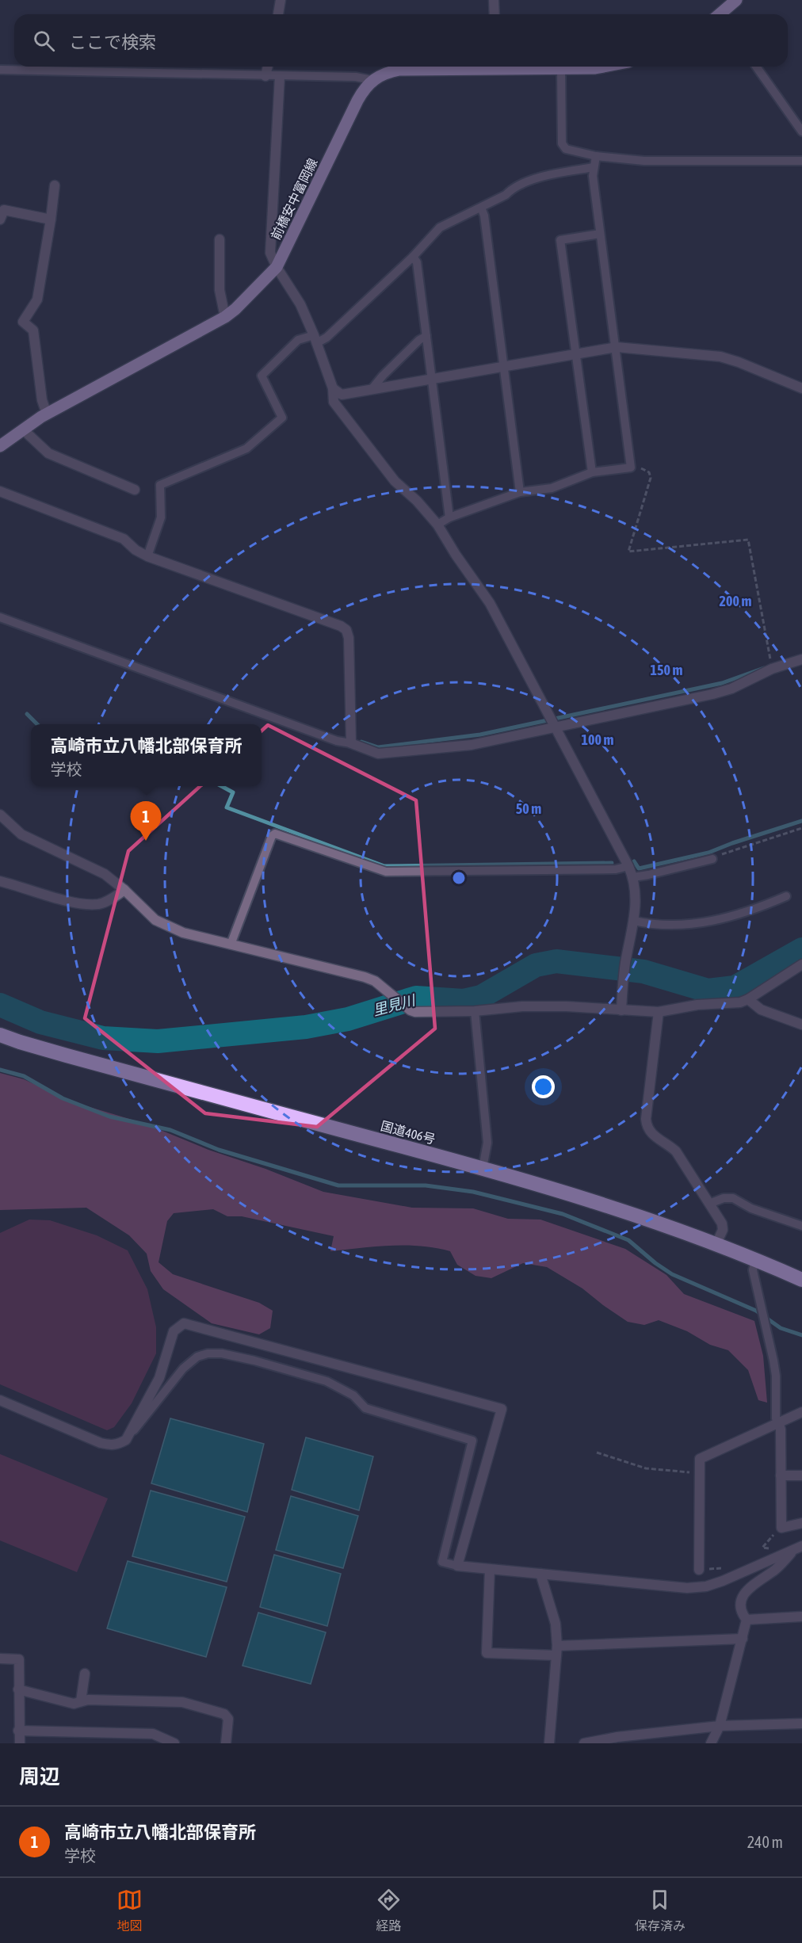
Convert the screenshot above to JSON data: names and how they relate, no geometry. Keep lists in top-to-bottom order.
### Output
{
  "streets": {
    "highway": ["国道406号"],
    "main road": ["前橋安中富岡線"]
  },
  "water": ["里見川"],
  "page": {
    "search": "ここで検索",
    "popup": ["高崎市立八幡北部保育所", "学校"],
    "pins": "1",
    "heading": "周辺",
    "list": [
      {
        "mark": "1",
        "name": "高崎市立八幡北部保育所",
        "note": "学校",
        "value": "240 m"
      }
    ],
    "nav": ["地図", "経路", "保存済み"]
  },
  "rings": [
    "200 m",
    "150 m",
    "100 m",
    "50 m"
  ]
}
